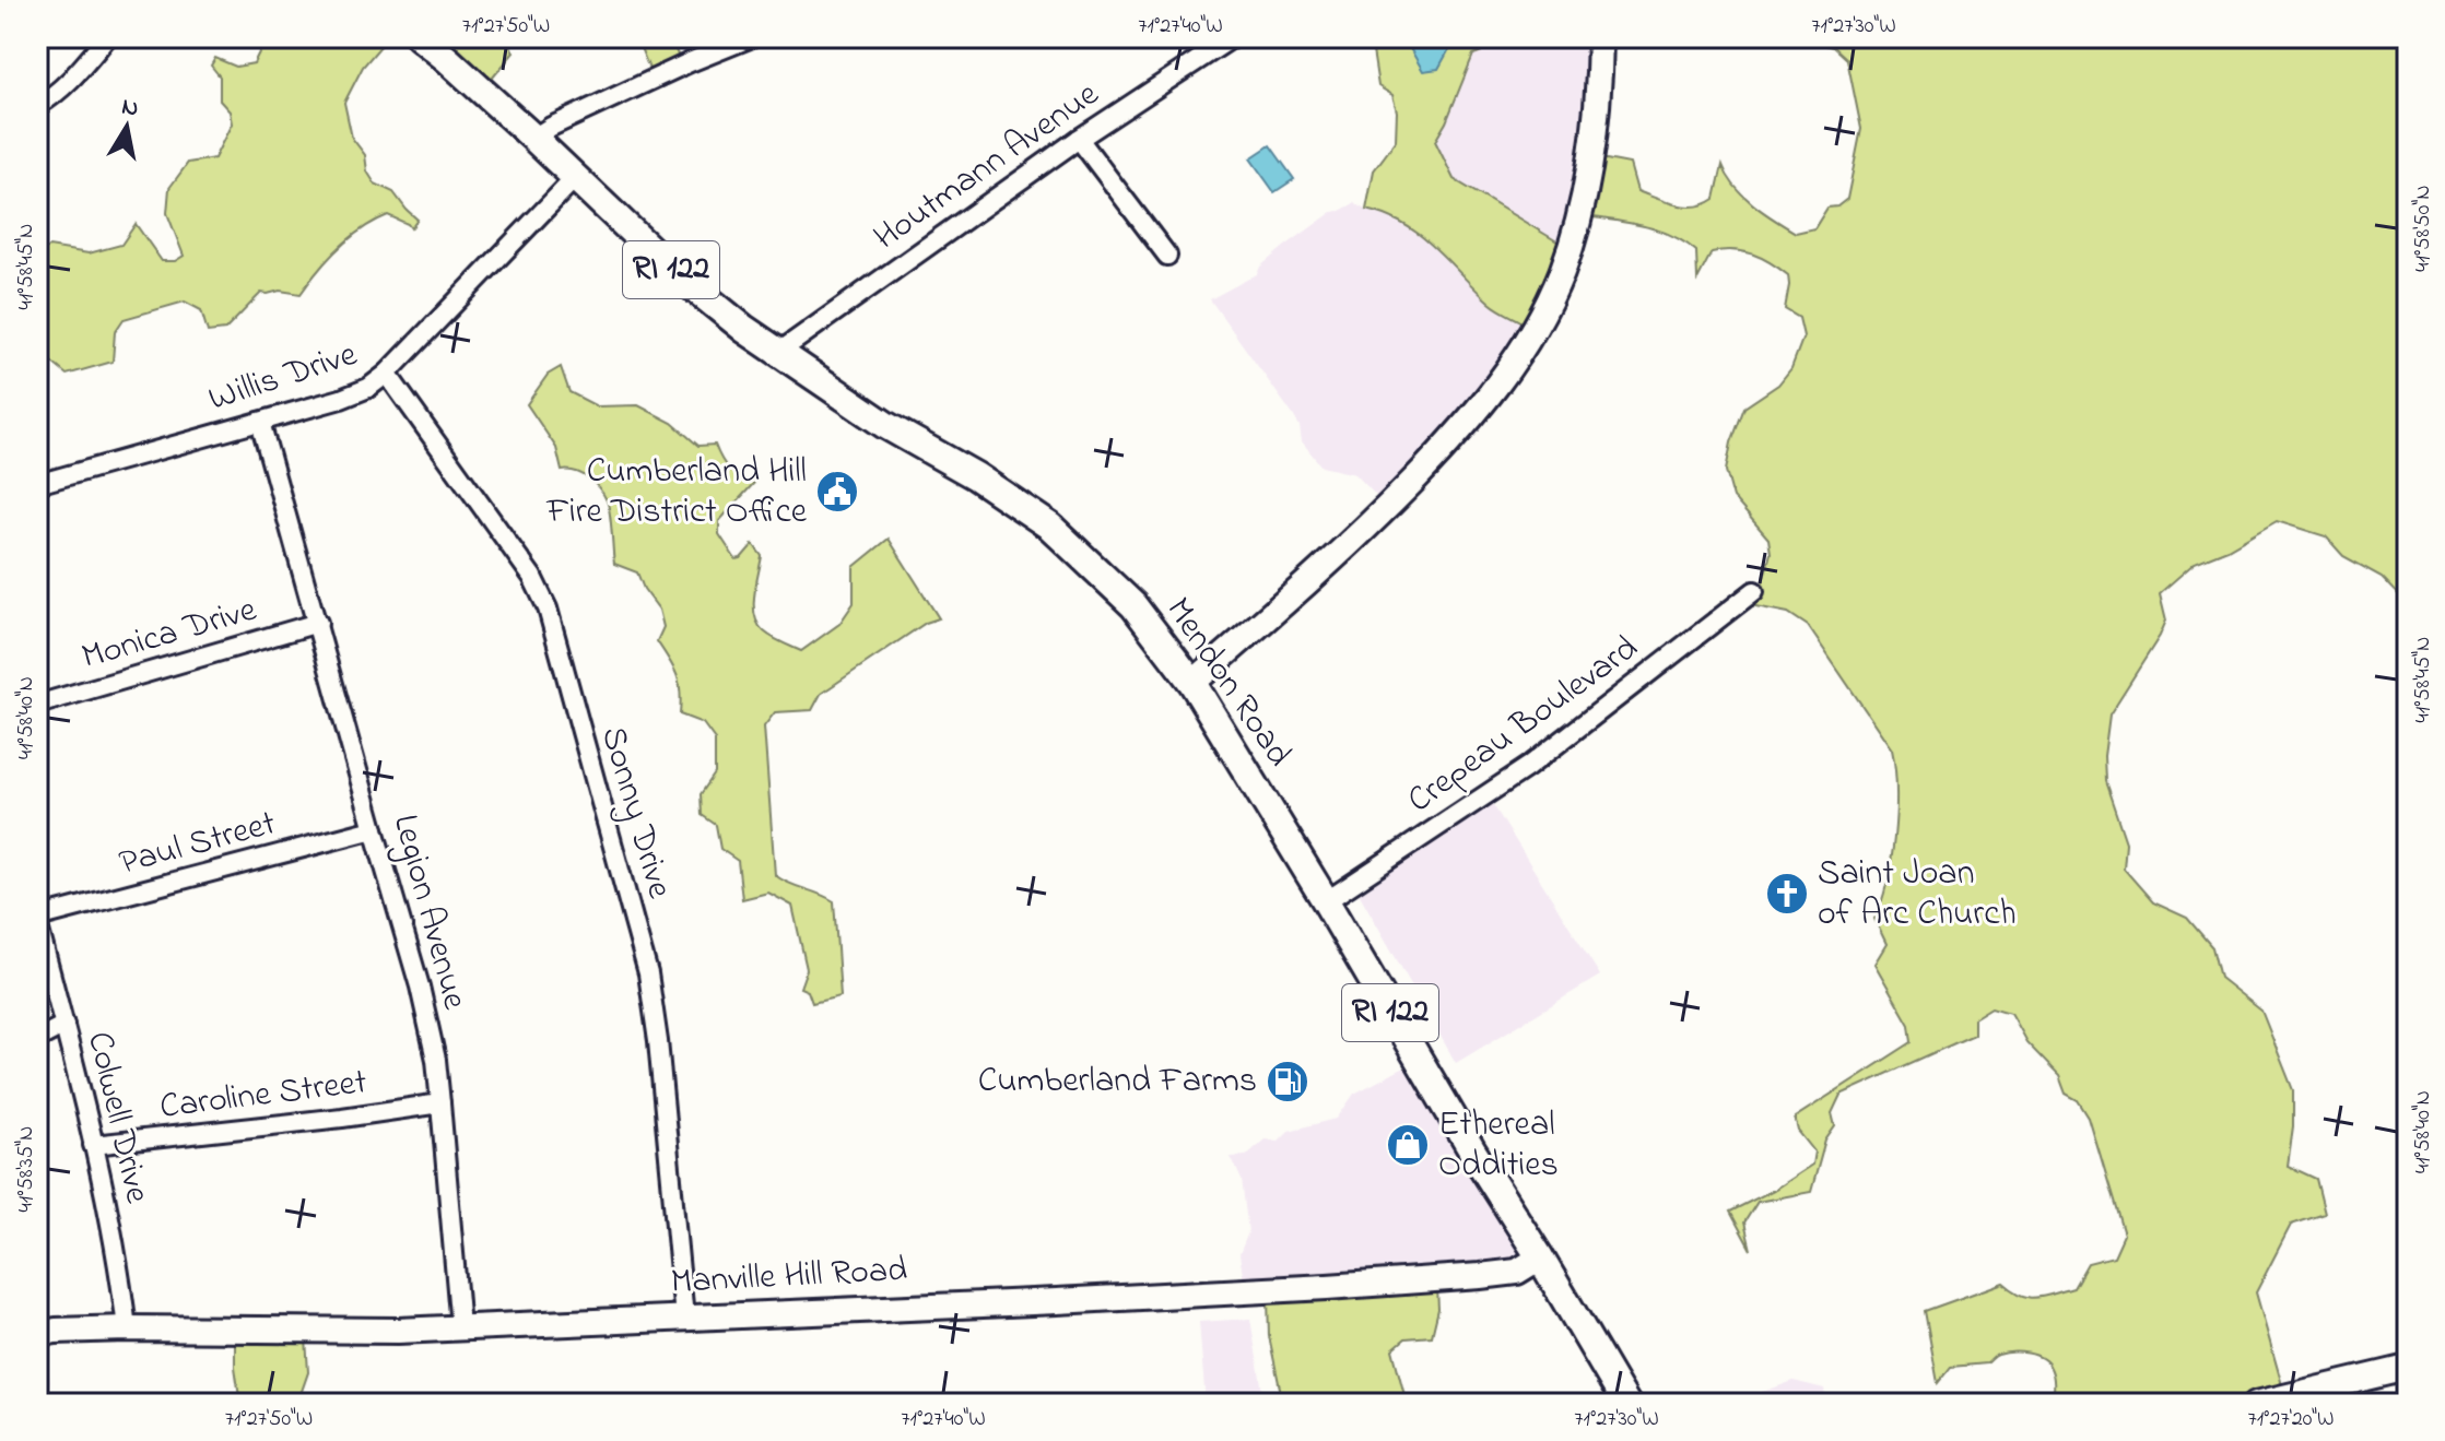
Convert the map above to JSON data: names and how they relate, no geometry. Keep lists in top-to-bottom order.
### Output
{
  "streets": {
    "main road": ["RI 122", "Mendon Road", "Manville Hill Road"],
    "street": [
      "Houtmann Avenue",
      "Willis Drive",
      "Monica Drive",
      "Crepeau Boulevard",
      "Sonny Drive",
      "Paul Street",
      "Legion Avenue",
      "Caroline Street",
      "Colwell Drive"
    ]
  },
  "crossings": [
    ["Houtmann Avenue", "Mendon Road"],
    ["Willis Drive", "Mendon Road"],
    ["Willis Drive", "Sonny Drive"],
    ["Willis Drive", "Legion Avenue"],
    ["Monica Drive", "Legion Avenue"],
    ["Mendon Road", "Crepeau Boulevard"],
    ["Mendon Road", "Manville Hill Road"],
    ["Sonny Drive", "Manville Hill Road"],
    ["Paul Street", "Legion Avenue"],
    ["Paul Street", "Colwell Drive"],
    ["Legion Avenue", "Caroline Street"],
    ["Legion Avenue", "Manville Hill Road"],
    ["Caroline Street", "Colwell Drive"],
    ["Colwell Drive", "Manville Hill Road"]
  ],
  "places": {
    "public building": ["Cumberland Hill Fire District Office"],
    "church": ["Saint Joan of Arc Church"],
    "fuel station": ["Cumberland Farms"],
    "shop": ["Ethereal Oddities"]
  },
  "north": "top",
  "coordinates": [
    "71°27'50\"W",
    "71°27'40\"W",
    "71°27'30\"W",
    "41°58'50\"N",
    "41°58'45\"N",
    "41°58'40\"N",
    "41°58'35\"N",
    "71°27'20\"W"
  ]
}
